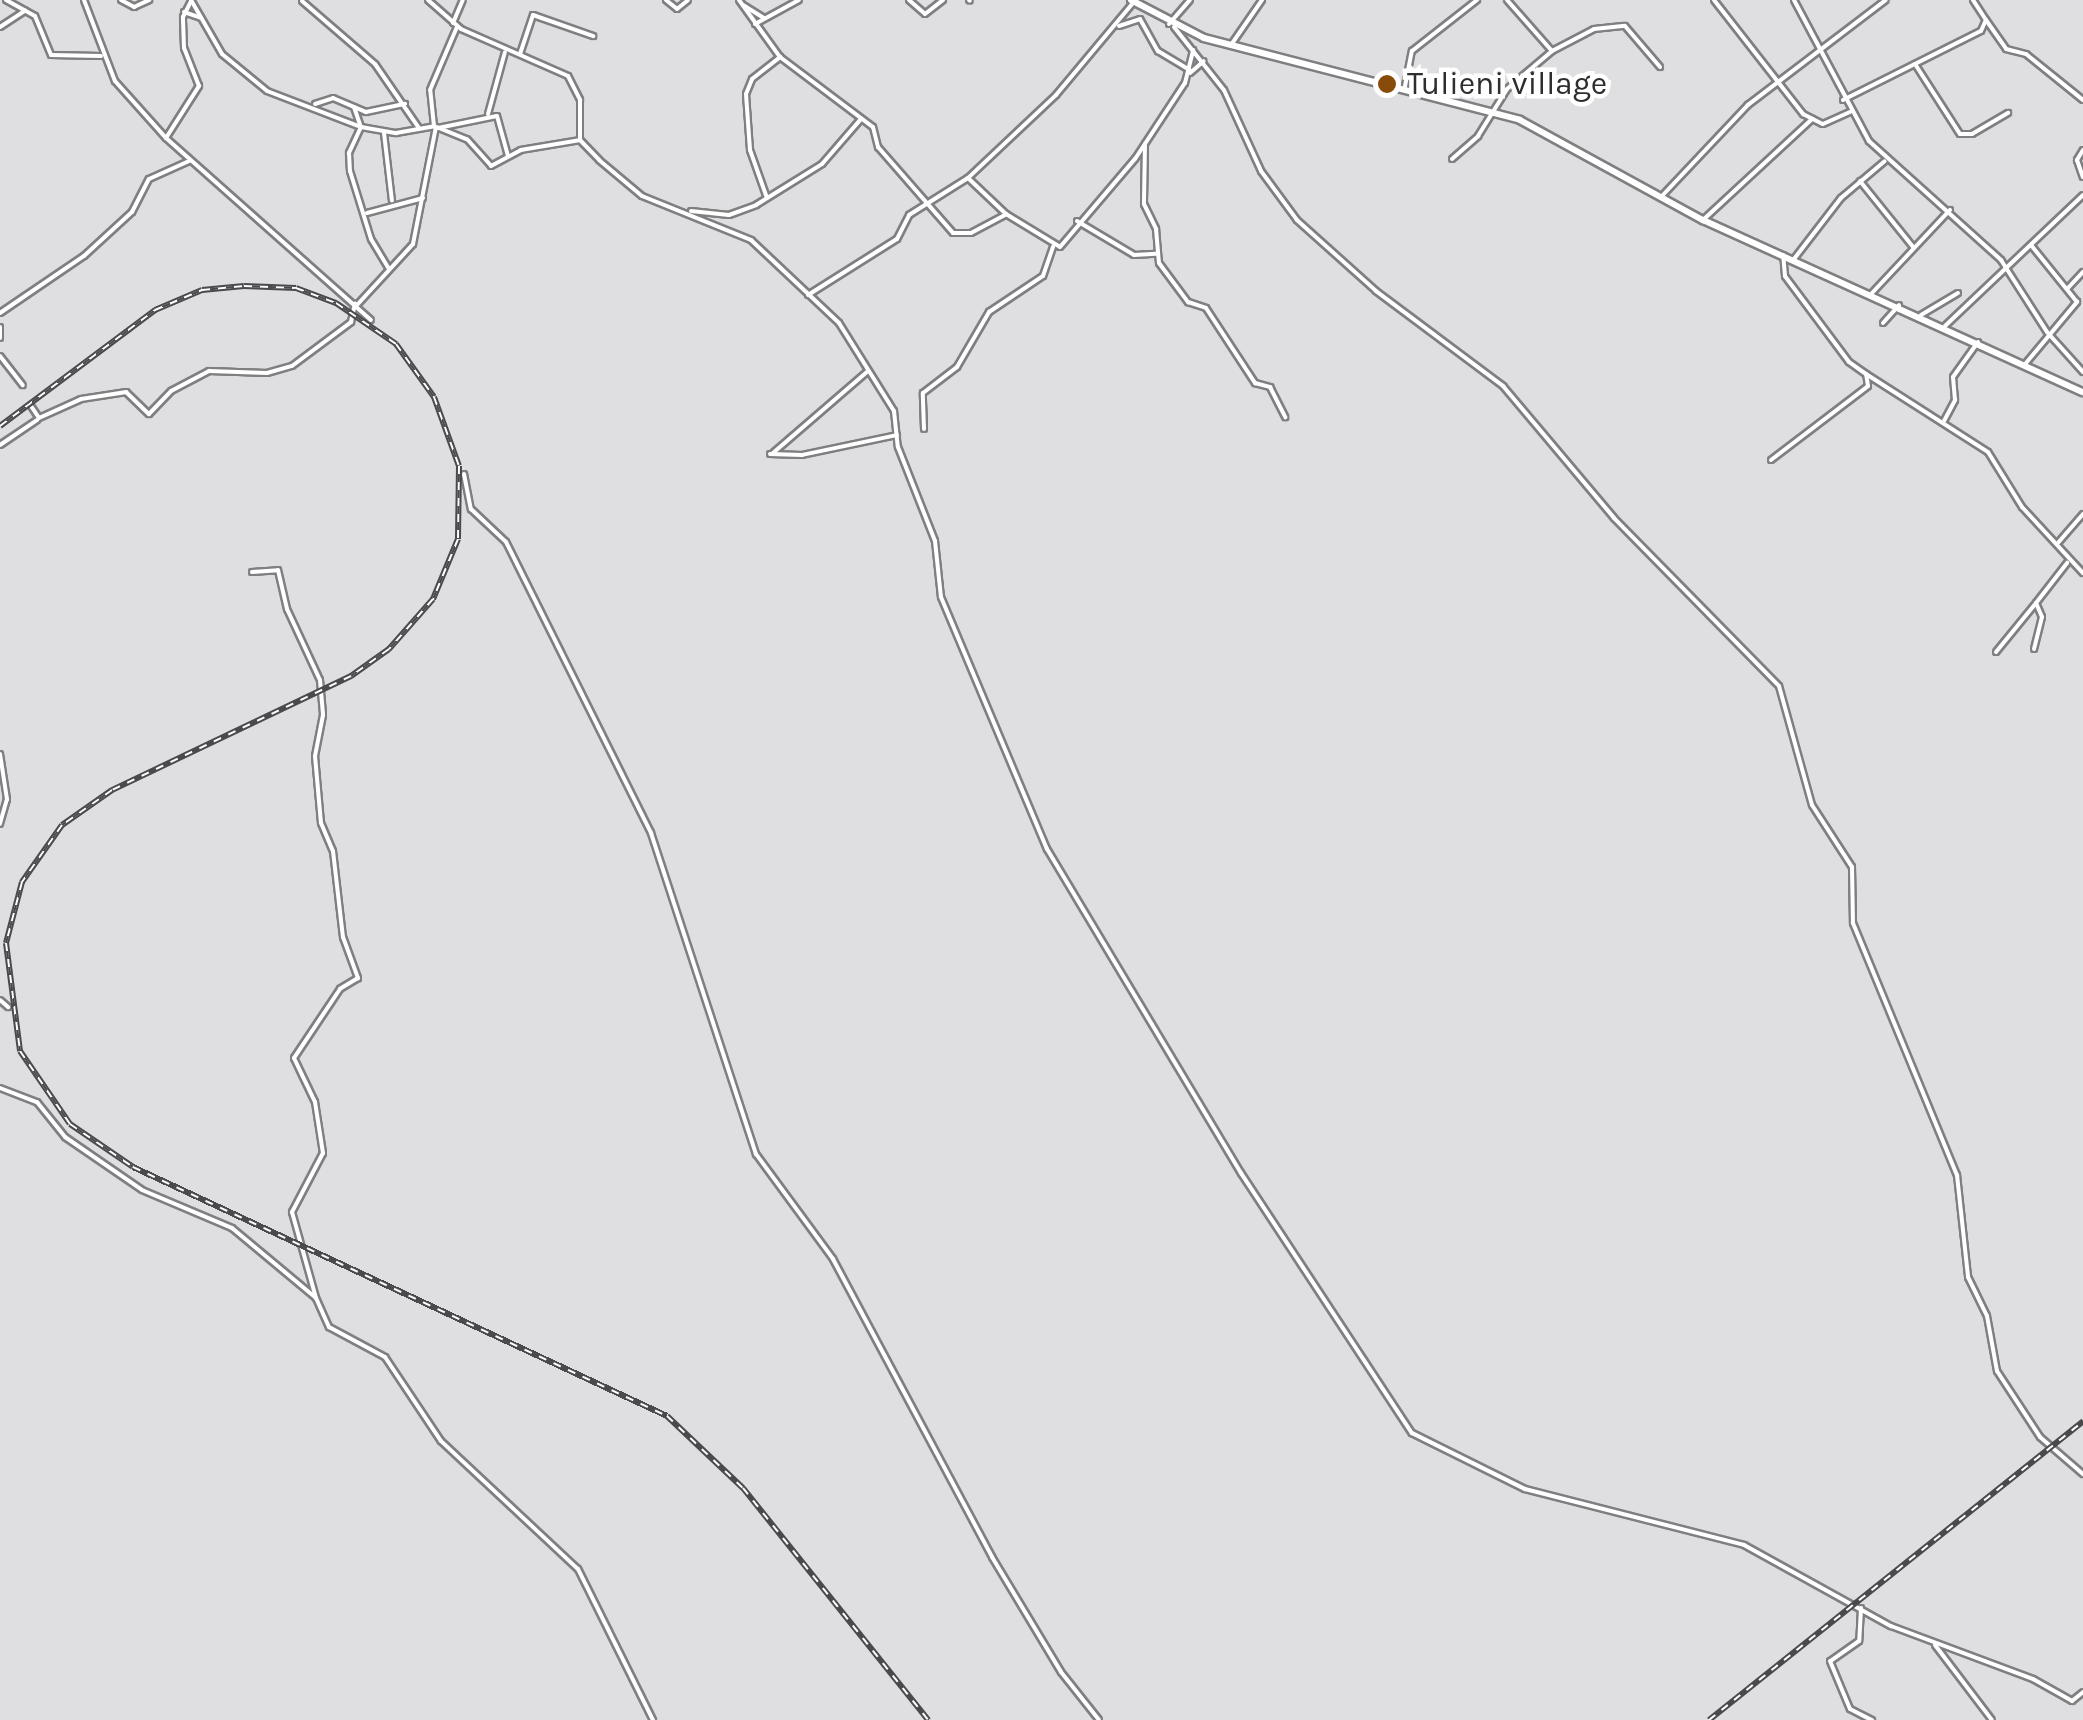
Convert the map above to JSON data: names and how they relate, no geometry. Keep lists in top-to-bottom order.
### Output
{
  "places": ["Tulieni village"]
}
